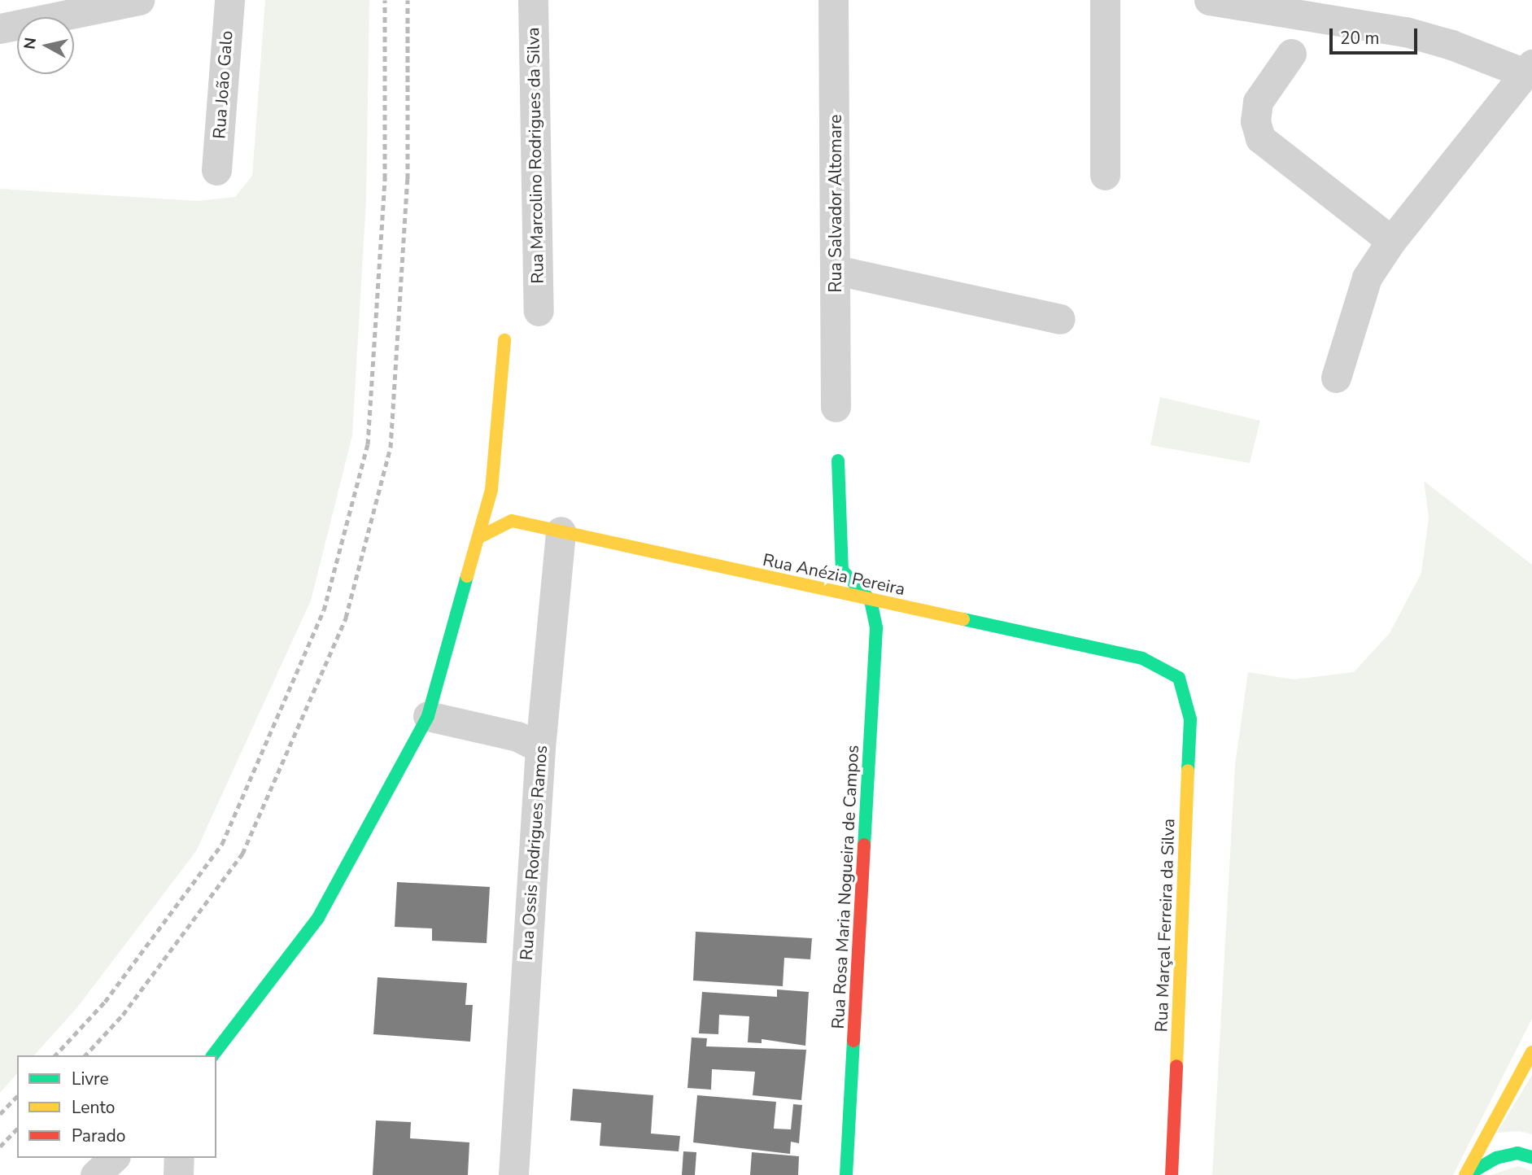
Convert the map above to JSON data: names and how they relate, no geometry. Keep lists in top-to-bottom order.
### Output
{
  "streets": {
    "street": [
      "Rua João Galo",
      "Rua Marcolino Rodrigues da Silva",
      "Rua Salvador Altomare",
      "Rua Anézia Pereira",
      "Rua Ossis Rodrigues Ramos",
      "Rua Rosa Maria Nogueira de Campos",
      "Rua Marçal Ferreira da Silva"
    ]
  },
  "crossings": [
    ["Rua Anézia Pereira", "Rua Ossis Rodrigues Ramos"],
    ["Rua Anézia Pereira", "Rua Rosa Maria Nogueira de Campos"],
    ["Rua Anézia Pereira", "Rua Marçal Ferreira da Silva"]
  ],
  "legend": ["Livre", "Lento", "Parado"],
  "scale_bar": "20 m",
  "north": "left"
}
